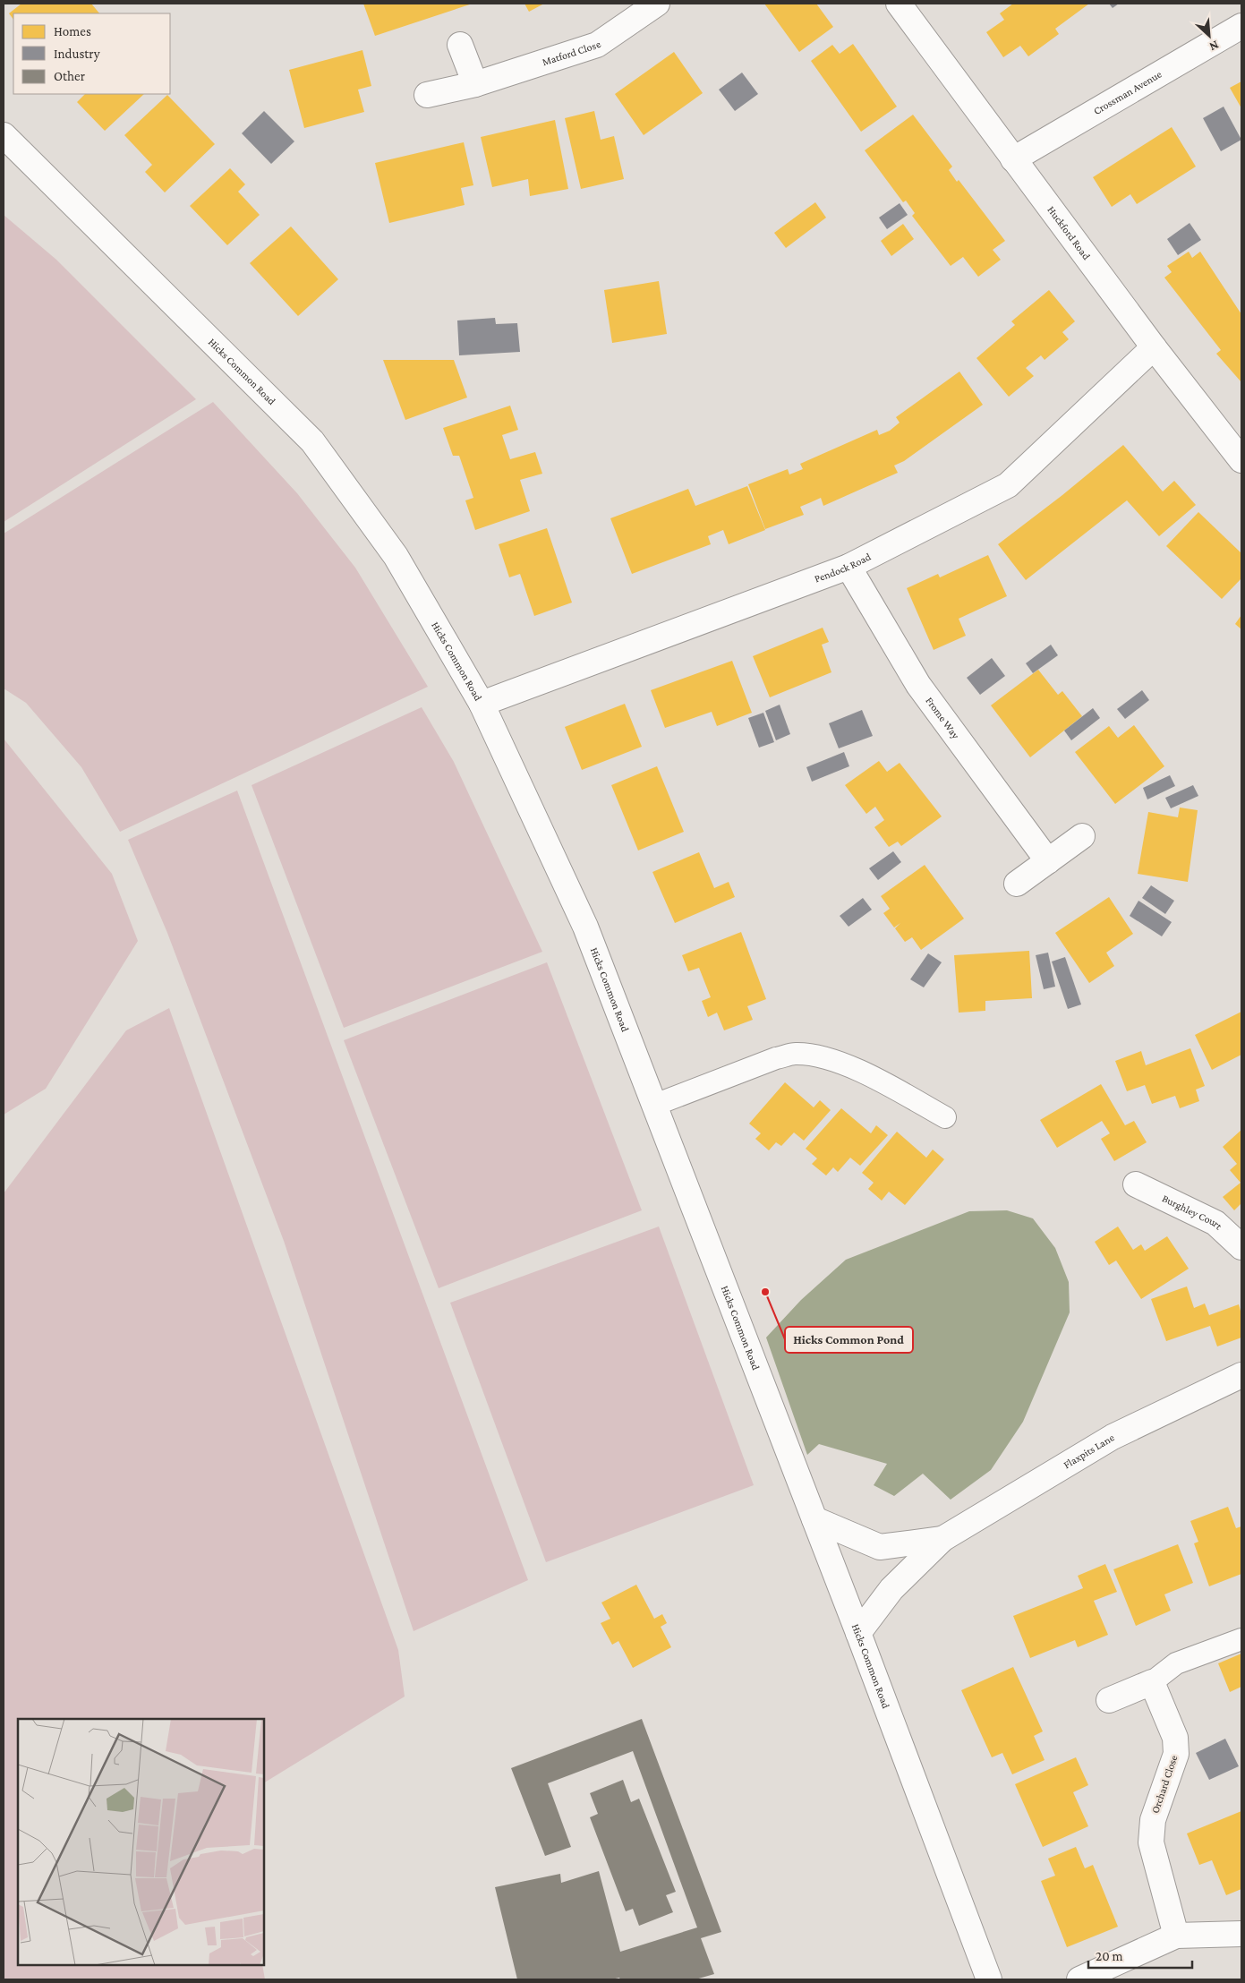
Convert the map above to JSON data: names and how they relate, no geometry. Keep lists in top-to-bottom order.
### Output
{
  "streets": {
    "street": [
      "Matford Close",
      "Crossman Avenue",
      "Huckford Road",
      "Hicks Common Road",
      "Pendock Road",
      "Frome Way",
      "Burghley Court",
      "Flaxpits Lane",
      "Orchard Close"
    ]
  },
  "crossings": [
    ["Crossman Avenue", "Huckford Road"],
    ["Huckford Road", "Pendock Road"],
    ["Hicks Common Road", "Pendock Road"],
    ["Hicks Common Road", "Flaxpits Lane"],
    ["Pendock Road", "Frome Way"]
  ],
  "places": ["Hicks Common Pond"],
  "legend": ["Homes", "Industry", "Other"],
  "scale_bar": "20 m",
  "north": "bottom right"
}
